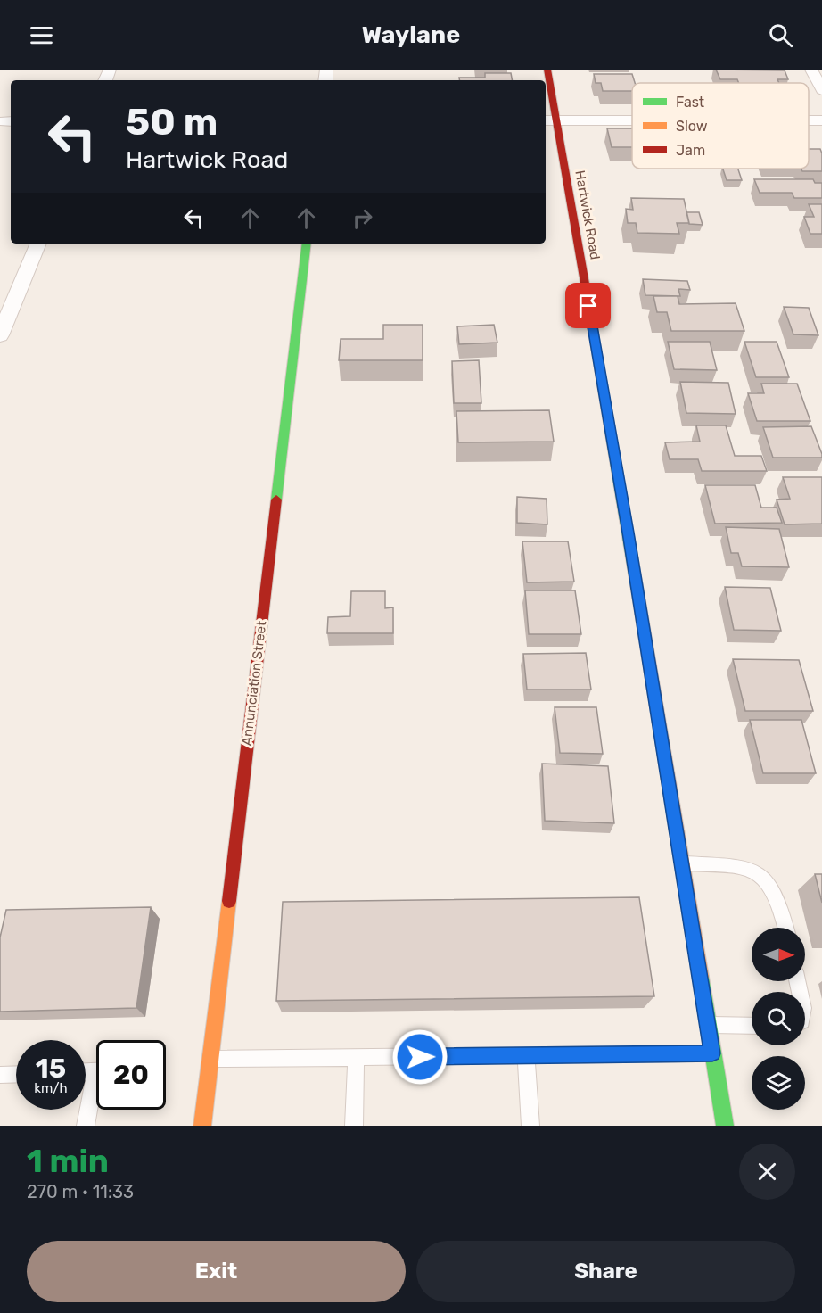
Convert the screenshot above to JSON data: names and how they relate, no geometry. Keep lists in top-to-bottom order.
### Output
{
  "streets": {
    "street": ["Hartwick Road", "Annunciation Street"]
  },
  "legend": ["Fast", "Slow", "Jam"],
  "north": "right",
  "page": {
    "header": "Waylane",
    "turn": ["50 m", "Hartwick Road"],
    "speed": "15 km/h",
    "limit": "20",
    "heading": ["1 min", "270 m · 11:33"],
    "buttons": ["Exit", "Share"]
  }
}
